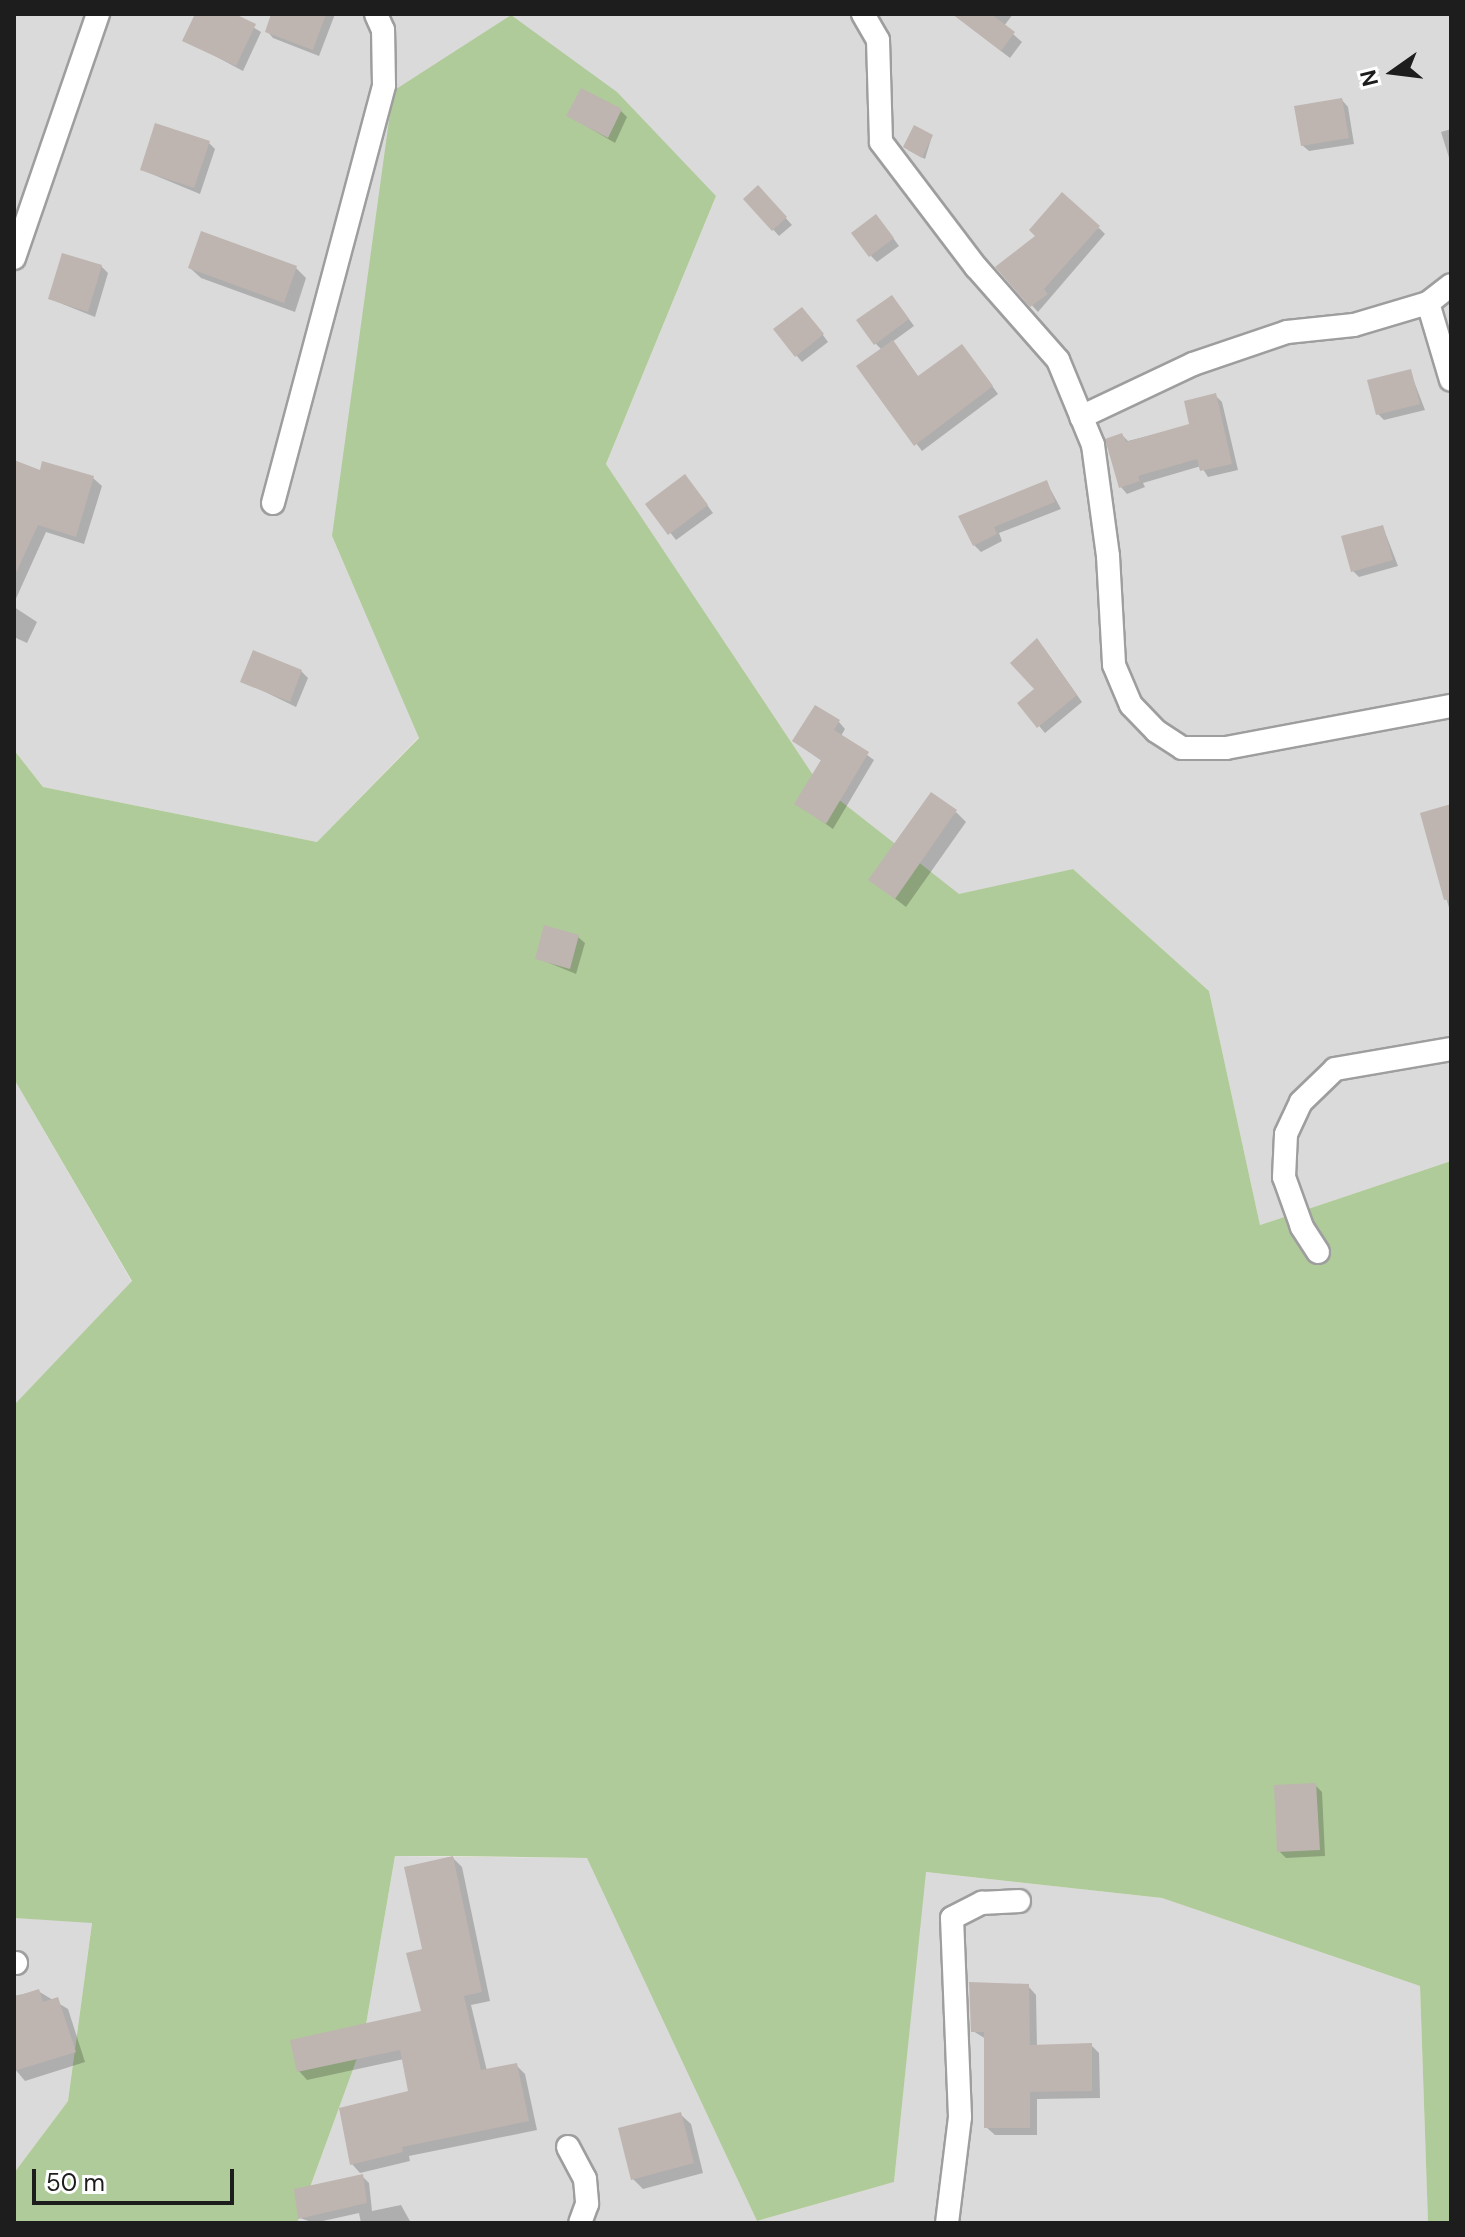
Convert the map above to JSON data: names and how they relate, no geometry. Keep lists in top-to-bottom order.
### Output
{
  "scale_bar": "50 m",
  "north": "left"
}
